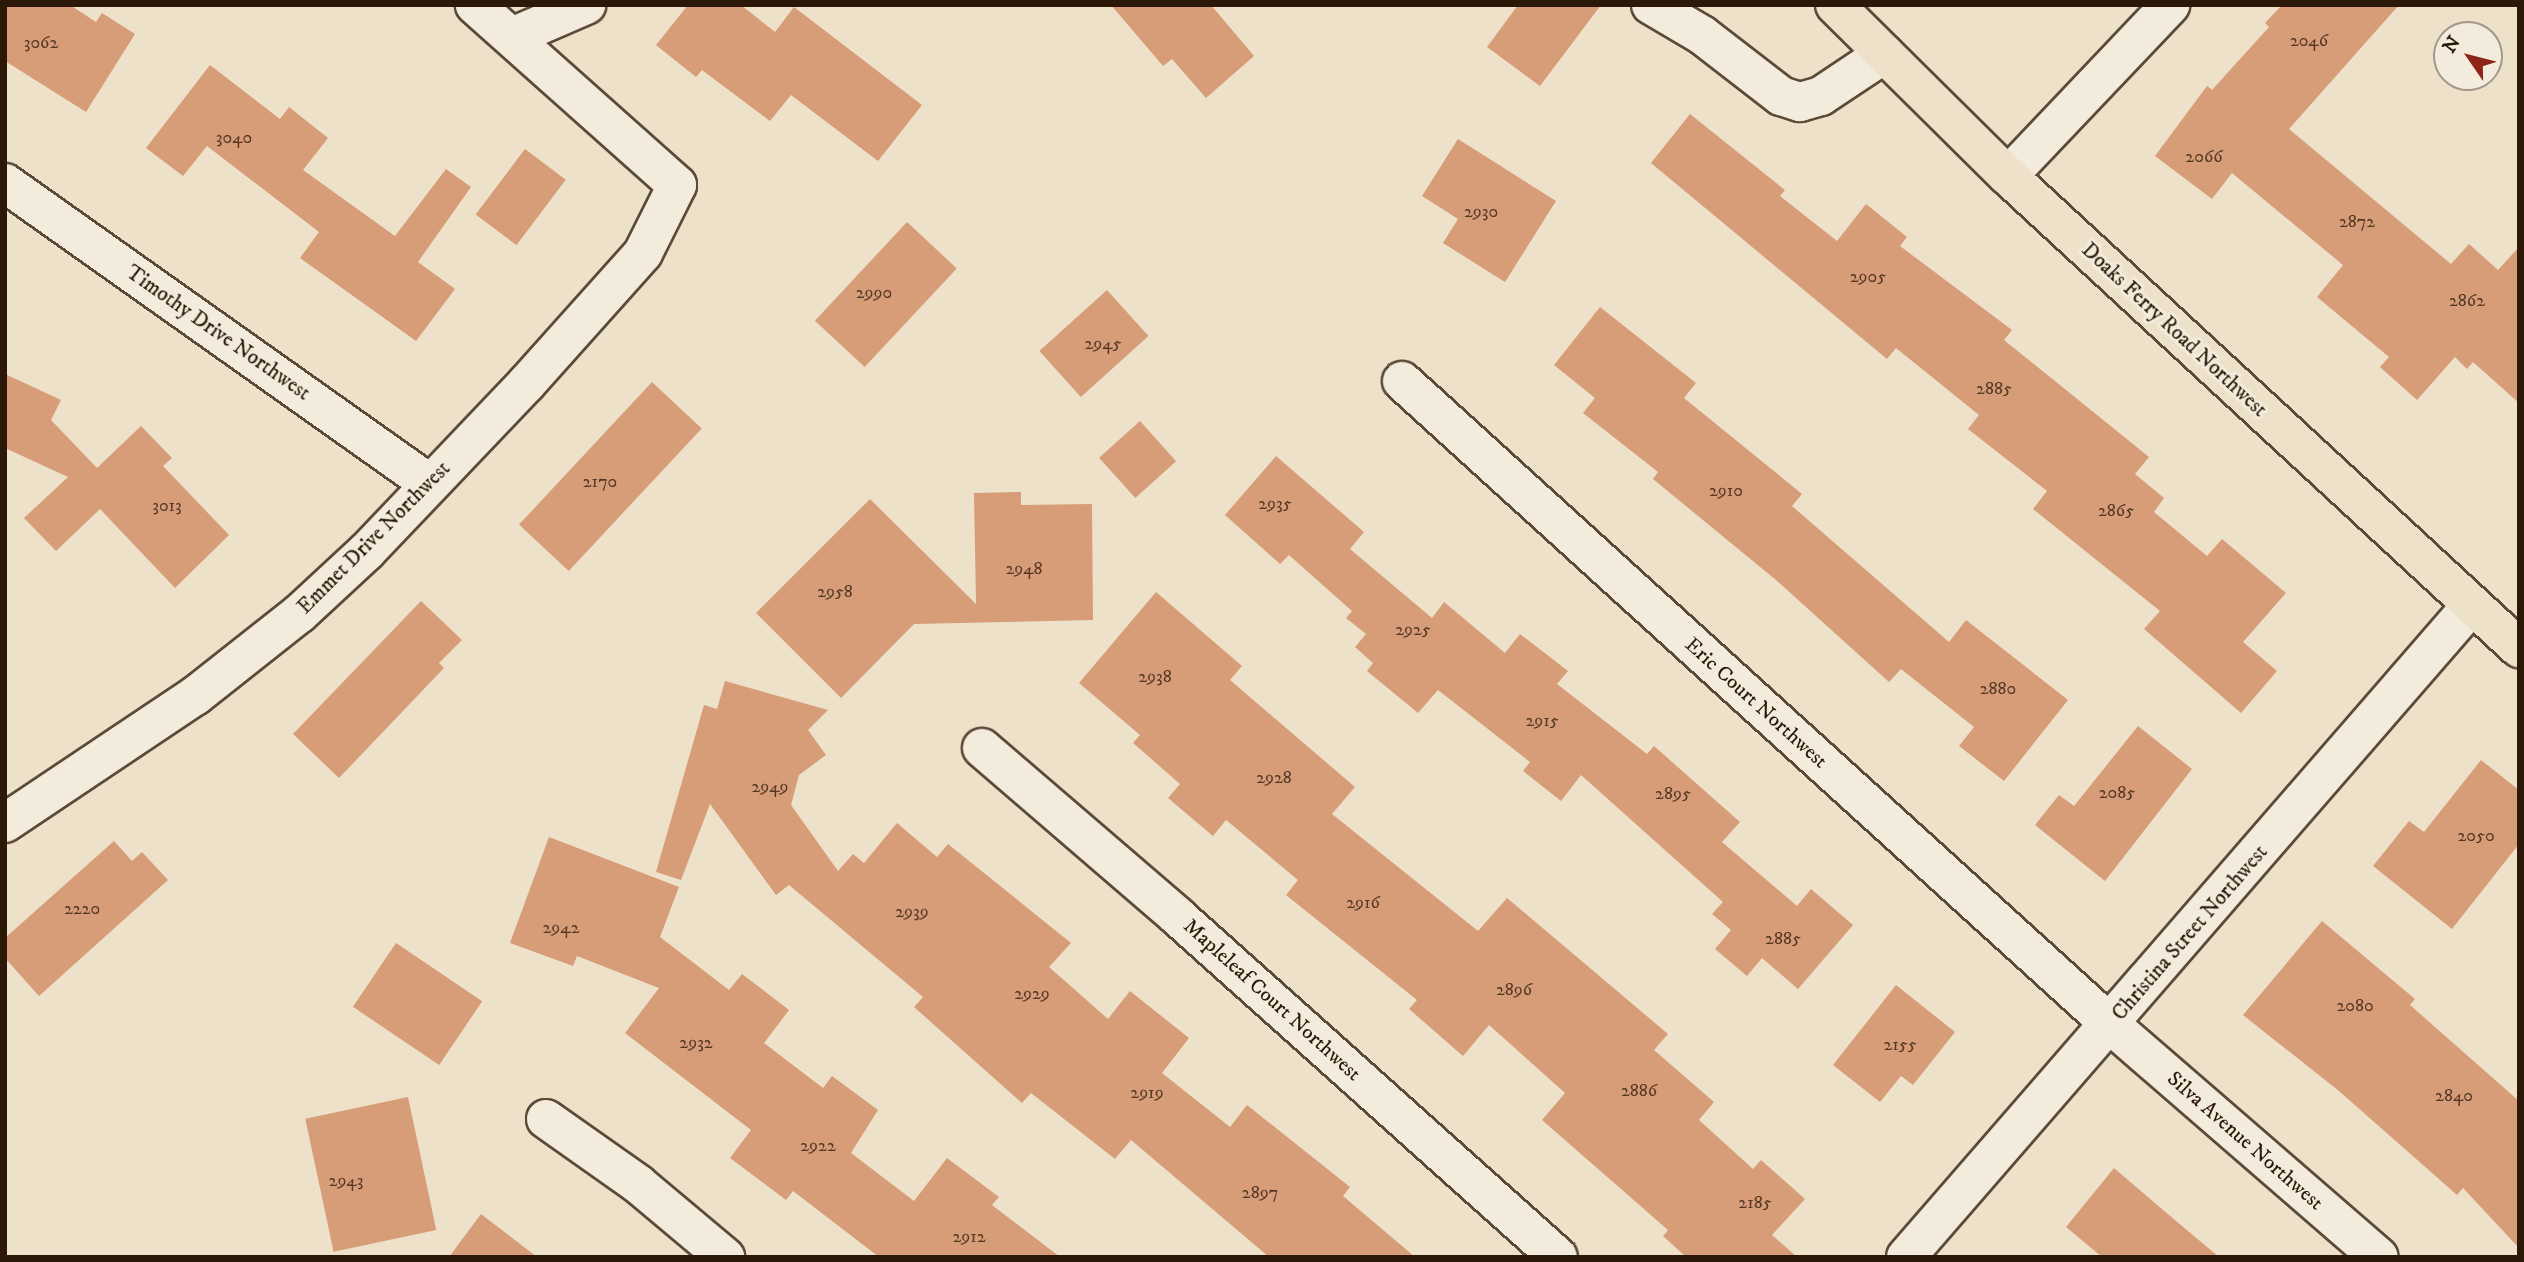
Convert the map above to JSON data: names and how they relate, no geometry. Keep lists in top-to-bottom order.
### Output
{
  "streets": {
    "main road": ["Doaks Ferry Road Northwest"],
    "street": [
      "Timothy Drive Northwest",
      "Emmet Drive Northwest",
      "Eric Court Northwest",
      "Christina Street Northwest",
      "Mapleleaf Court Northwest",
      "Silva Avenue Northwest"
    ]
  },
  "crossings": [
    ["Doaks Ferry Road Northwest", "Christina Street Northwest"],
    ["Timothy Drive Northwest", "Emmet Drive Northwest"],
    ["Eric Court Northwest", "Christina Street Northwest"],
    ["Eric Court Northwest", "Silva Avenue Northwest"],
    ["Christina Street Northwest", "Silva Avenue Northwest"]
  ],
  "house_numbers": [
    "2046",
    "3062",
    "3040",
    "2066",
    "2930",
    "2872",
    "2905",
    "2990",
    "2862",
    "2945",
    "2885",
    "2170",
    "2910",
    "2935",
    "3013",
    "2865",
    "2948",
    "2958",
    "2925",
    "2938",
    "2880",
    "2915",
    "2928",
    "2949",
    "2085",
    "2895",
    "2050",
    "2916",
    "2220",
    "2939",
    "2942",
    "2885",
    "2896",
    "2929",
    "2080",
    "2932",
    "2155",
    "2886",
    "2919",
    "2840",
    "2922",
    "2943",
    "2897",
    "2185",
    "2912"
  ],
  "north": "top left"
}
